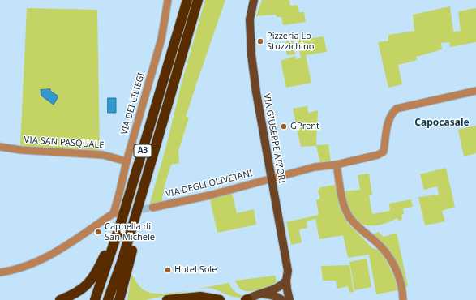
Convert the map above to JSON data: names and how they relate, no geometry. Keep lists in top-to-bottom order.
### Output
{
  "streets": {
    "highway": ["A3"],
    "main road": ["VIA GIUSEPPE ATZORI"],
    "street": ["VIA DEI CILIEGI", "VIA SAN PASQUALE", "VIA DEGLI OLIVETANI"]
  },
  "crossings": [
    ["VIA DEI CILIEGI", "VIA SAN PASQUALE"],
    ["VIA GIUSEPPE ATZORI", "VIA DEGLI OLIVETANI"]
  ],
  "districts": ["Capocasale"],
  "places": [
    "Pizzeria Lo Stuzzichino",
    "GPrent",
    "Cappella di San Michele",
    "Hotel Sole"
  ]
}
